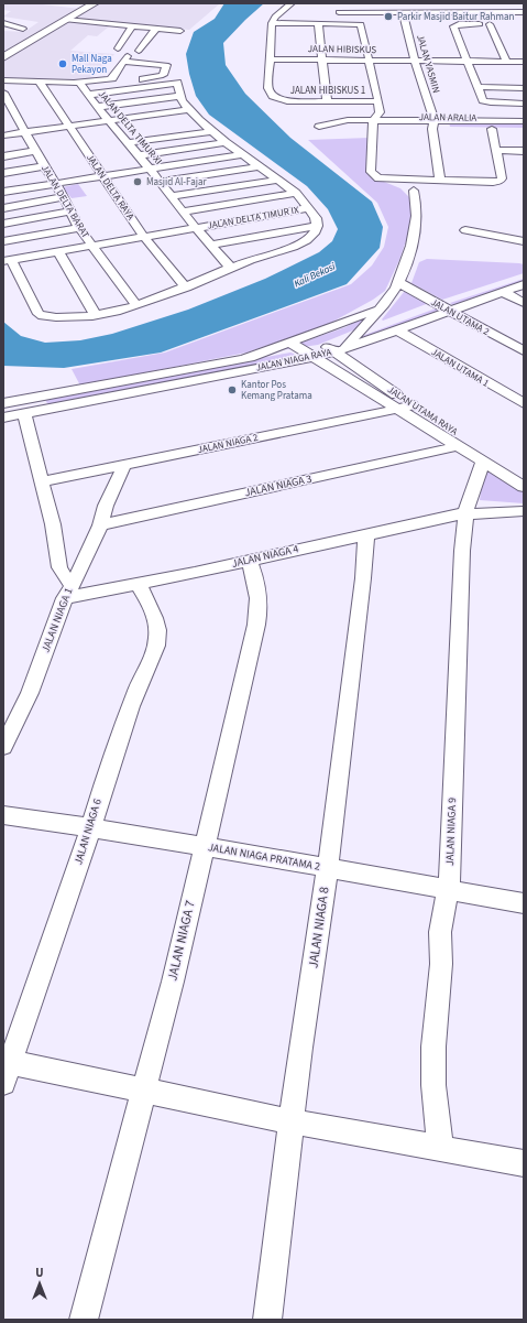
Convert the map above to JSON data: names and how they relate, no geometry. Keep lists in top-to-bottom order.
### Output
{
  "streets": {
    "street": [
      "JALAN HIBISKUS",
      "JALAN YASMIN",
      "JALAN HIBISKUS 1",
      "JALAN ARALIA",
      "JALAN DELTA TIMUR XI",
      "JALAN DELTA RAYA",
      "JALAN DELTA BARAT",
      "JALAN DELTA TIMUR IX",
      "JALAN UTAMA 2",
      "JALAN NIAGA RAYA",
      "JALAN UTAMA 1",
      "JALAN UTAMA RAYA",
      "JALAN NIAGA 2",
      "JALAN NIAGA 3",
      "JALAN NIAGA 4",
      "JALAN NIAGA 1",
      "JALAN NIAGA 6",
      "JALAN NIAGA 9",
      "JALAN NIAGA PRATAMA 2",
      "JALAN NIAGA 8",
      "JALAN NIAGA 7"
    ]
  },
  "crossings": [
    ["JALAN HIBISKUS", "JALAN YASMIN"],
    ["JALAN HIBISKUS", "JALAN HIBISKUS 1"],
    ["JALAN YASMIN", "JALAN ARALIA"],
    ["JALAN DELTA TIMUR XI", "JALAN DELTA TIMUR IX"],
    ["JALAN DELTA RAYA", "JALAN DELTA TIMUR IX"],
    ["JALAN DELTA BARAT", "JALAN DELTA TIMUR IX"],
    ["JALAN UTAMA 2", "JALAN NIAGA RAYA"],
    ["JALAN NIAGA RAYA", "JALAN UTAMA 1"],
    ["JALAN NIAGA RAYA", "JALAN UTAMA RAYA"],
    ["JALAN NIAGA RAYA", "JALAN NIAGA 1"],
    ["JALAN UTAMA RAYA", "JALAN NIAGA 2"],
    ["JALAN NIAGA 2", "JALAN NIAGA 1"],
    ["JALAN NIAGA 4", "JALAN NIAGA 1"],
    ["JALAN NIAGA 4", "JALAN NIAGA 6"],
    ["JALAN NIAGA 4", "JALAN NIAGA 9"],
    ["JALAN NIAGA 4", "JALAN NIAGA 8"],
    ["JALAN NIAGA 4", "JALAN NIAGA 7"],
    ["JALAN NIAGA 6", "JALAN NIAGA PRATAMA 2"],
    ["JALAN NIAGA 9", "JALAN NIAGA PRATAMA 2"],
    ["JALAN NIAGA PRATAMA 2", "JALAN NIAGA 8"],
    ["JALAN NIAGA PRATAMA 2", "JALAN NIAGA 7"]
  ],
  "water": ["Kali Bekasi"],
  "places": [
    "Parkir Masjid Baitur Rahman",
    "Mall Naga Pekayon",
    "Masjid Al-Fajar",
    "Kantor Pos Kemang Pratama"
  ],
  "north": "top"
}
